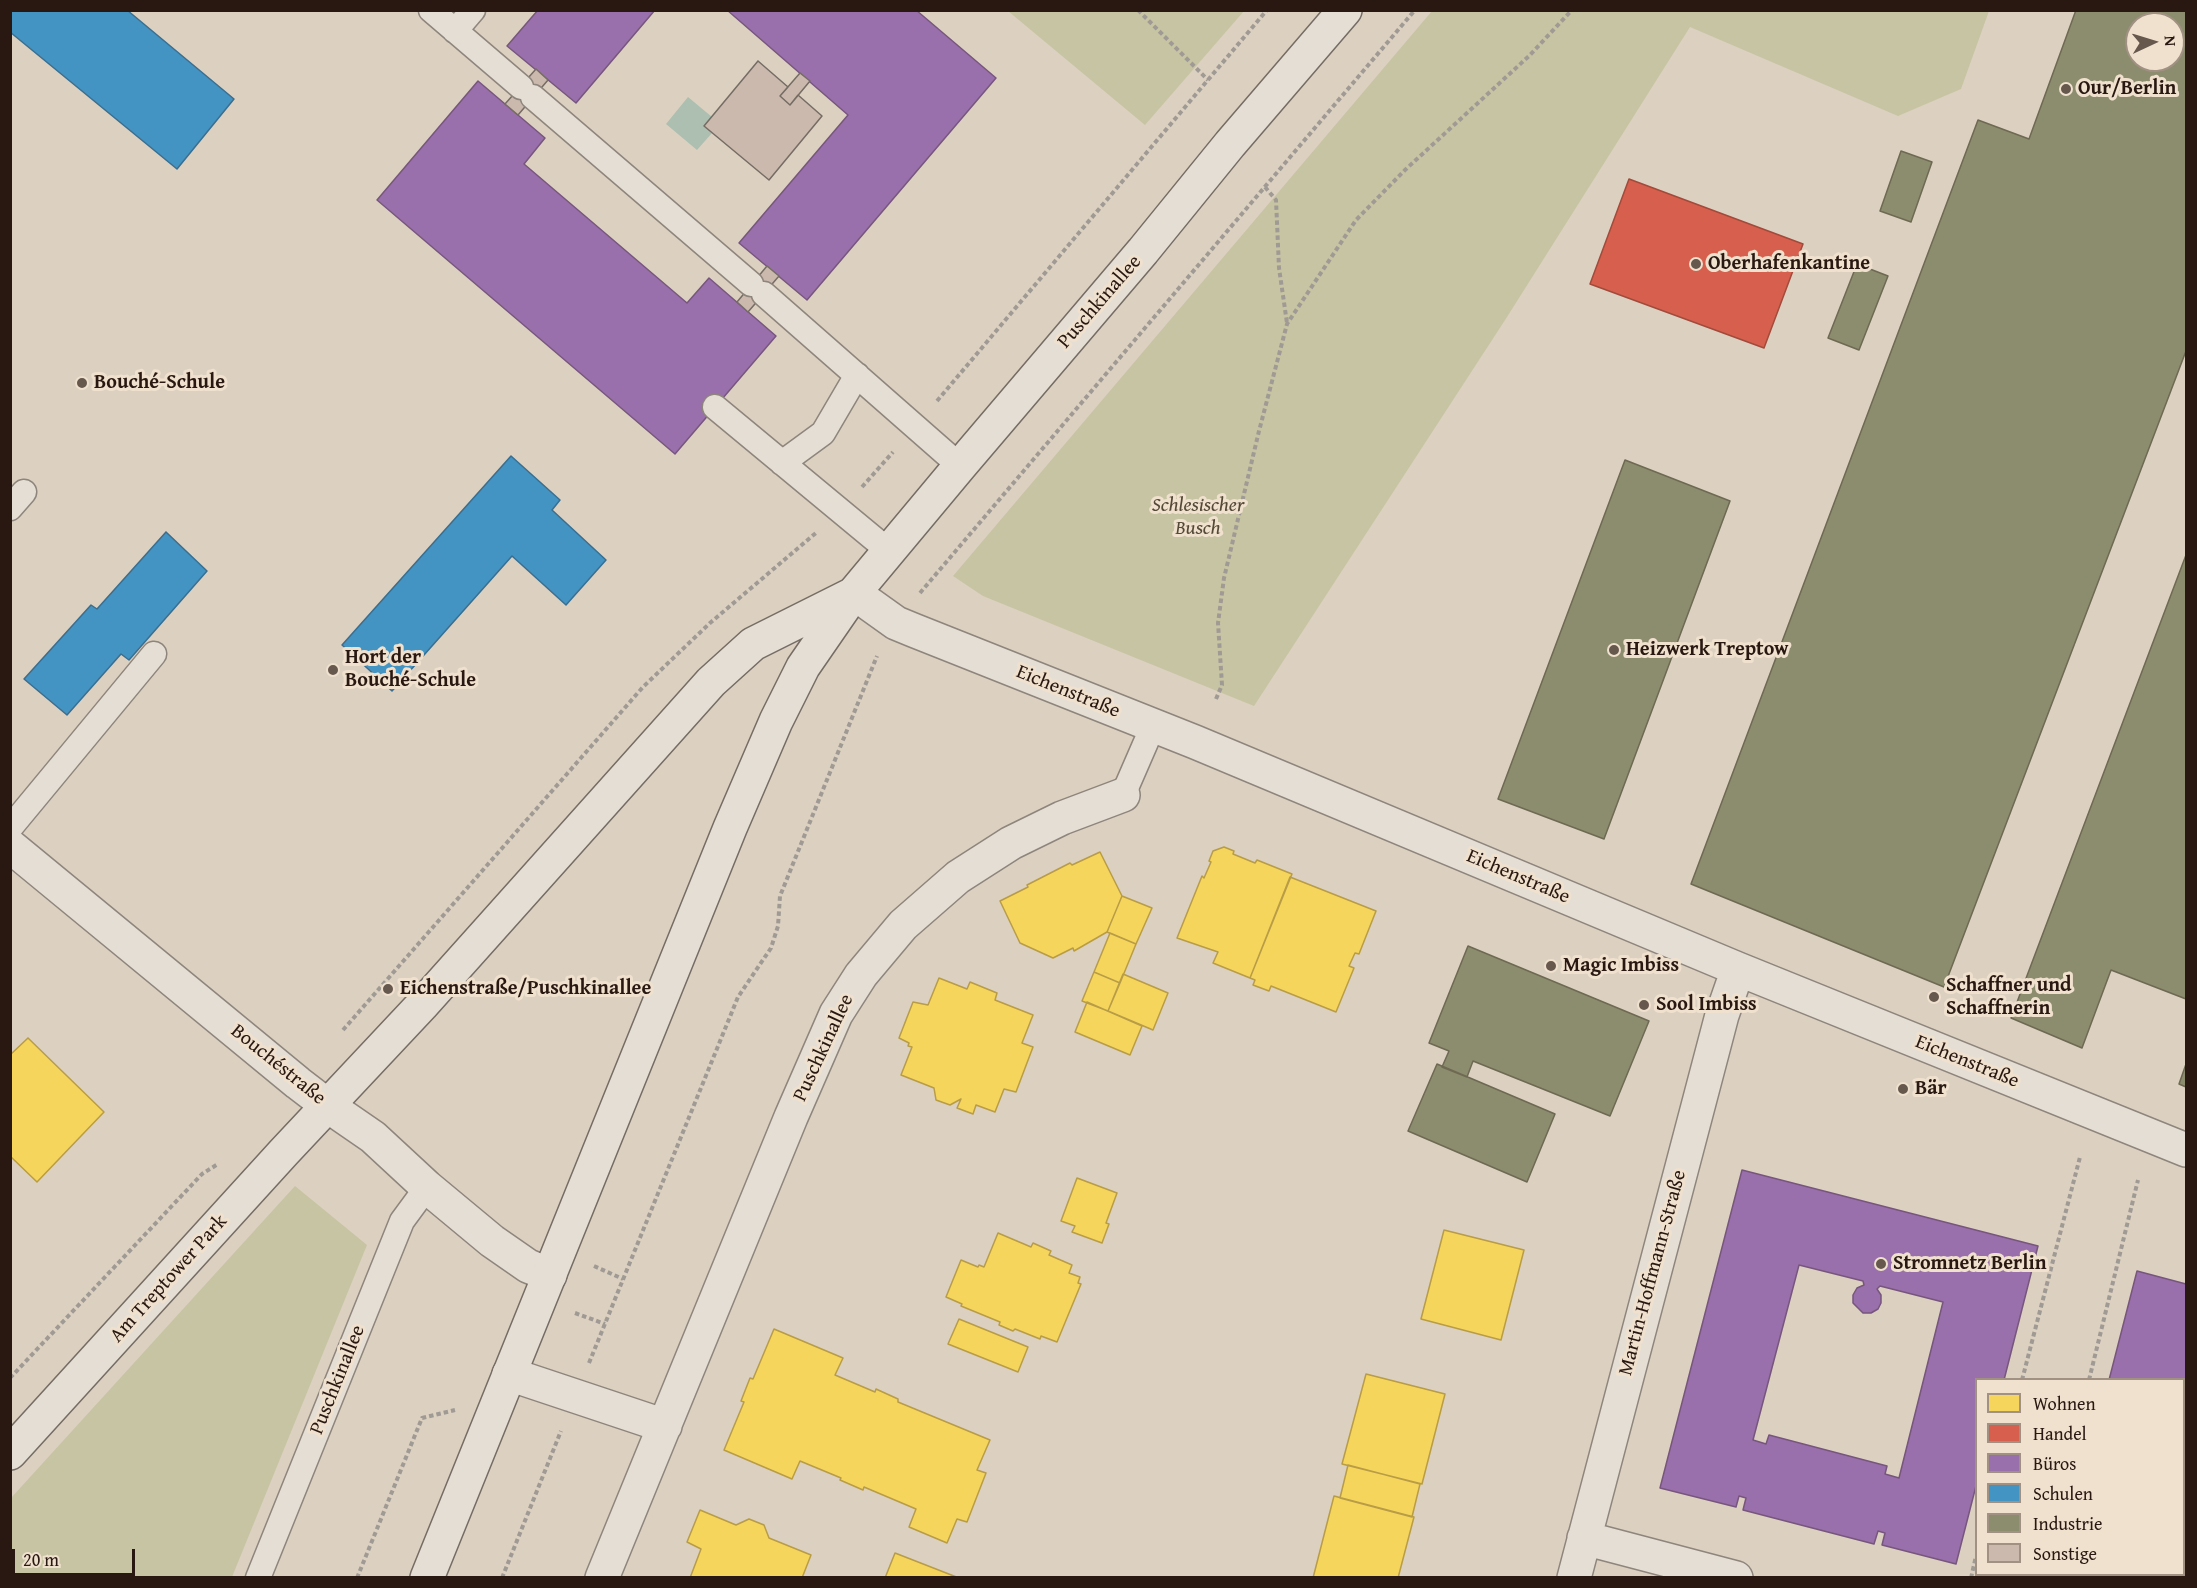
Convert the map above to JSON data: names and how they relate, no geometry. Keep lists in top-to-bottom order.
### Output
{
  "streets": {
    "street": [
      "Puschkinallee",
      "Eichenstraße",
      "Bouchéstraße",
      "Martin-Hoffmann-Straße",
      "Am Treptower Park"
    ]
  },
  "crossings": [
    ["Puschkinallee", "Eichenstraße"],
    ["Puschkinallee", "Bouchéstraße"],
    ["Puschkinallee", "Am Treptower Park"],
    ["Eichenstraße", "Martin-Hoffmann-Straße"],
    ["Bouchéstraße", "Am Treptower Park"]
  ],
  "parks": ["Schlesischer Busch"],
  "places": [
    "Our/Berlin",
    "Oberhafenkantine",
    "Bouché-Schule",
    "Heizwerk Treptow",
    "Hort der Bouché-Schule",
    "Magic Imbiss",
    "Eichenstraße/Puschkinallee",
    "Schaffner und Schaffnerin",
    "Sool Imbiss",
    "Bär",
    "Stromnetz Berlin"
  ],
  "legend": [
    "Wohnen",
    "Handel",
    "Büros",
    "Schulen",
    "Industrie",
    "Sonstige"
  ],
  "scale_bar": "20 m",
  "north": "right"
}
